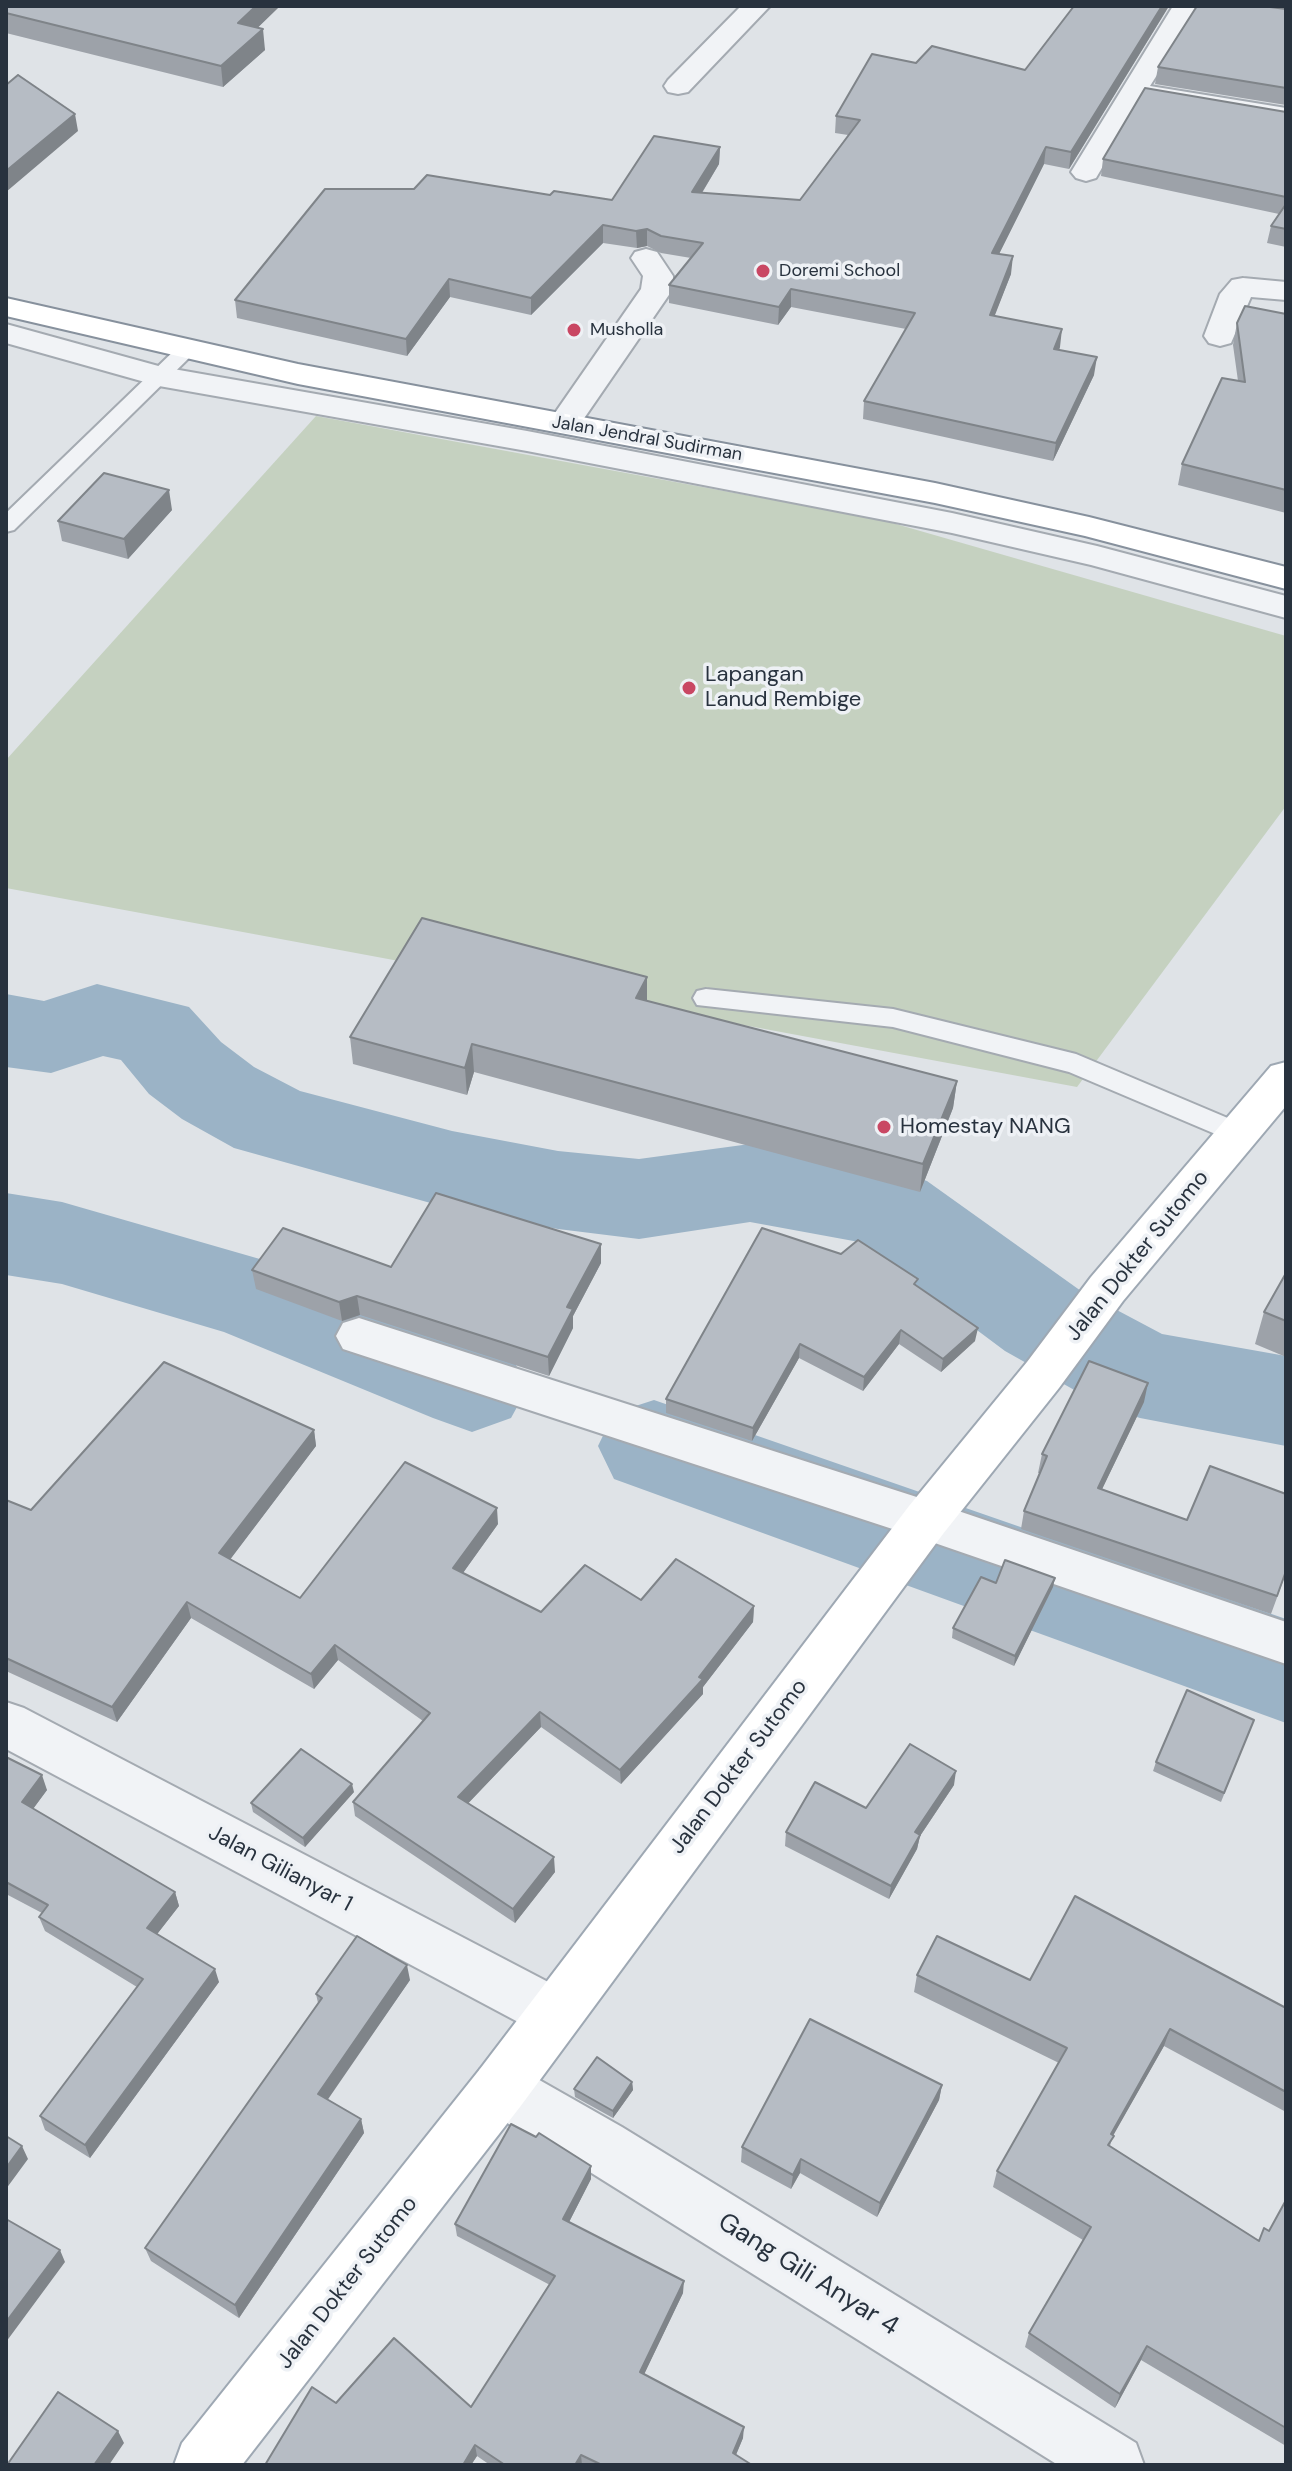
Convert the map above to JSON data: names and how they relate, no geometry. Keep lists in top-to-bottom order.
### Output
{
  "streets": {
    "main road": ["Jalan Jendral Sudirman", "Jalan Dokter Sutomo"],
    "street": ["Jalan Gilianyar 1", "Gang Gili Anyar 4"]
  },
  "crossings": [
    ["Jalan Dokter Sutomo", "Jalan Gilianyar 1"],
    ["Jalan Dokter Sutomo", "Gang Gili Anyar 4"]
  ],
  "places": [
    "Doremi School",
    "Musholla",
    "Lapangan Lanud Rembige",
    "Homestay NANG"
  ]
}
